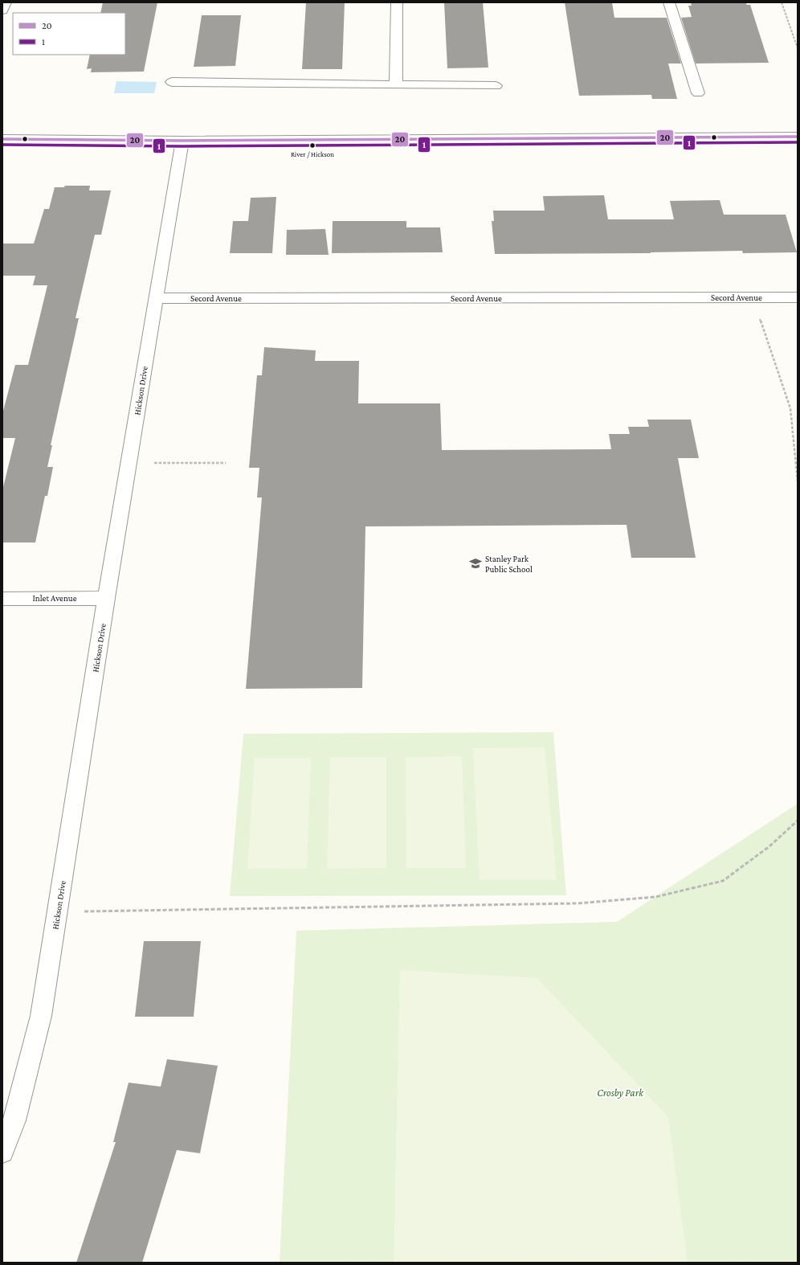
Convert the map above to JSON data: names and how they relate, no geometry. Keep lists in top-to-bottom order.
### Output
{
  "streets": {
    "street": ["Secord Avenue", "Hickson Drive", "Inlet Avenue"]
  },
  "crossings": [
    ["Secord Avenue", "Hickson Drive"],
    ["Hickson Drive", "Inlet Avenue"]
  ],
  "parks": ["Crosby Park"],
  "places": {
    "other": ["River / Hickson"],
    "school or university": ["Stanley Park Public School"]
  },
  "lines": ["transit line 20", "transit line 1"],
  "legend": ["20", "1"]
}
